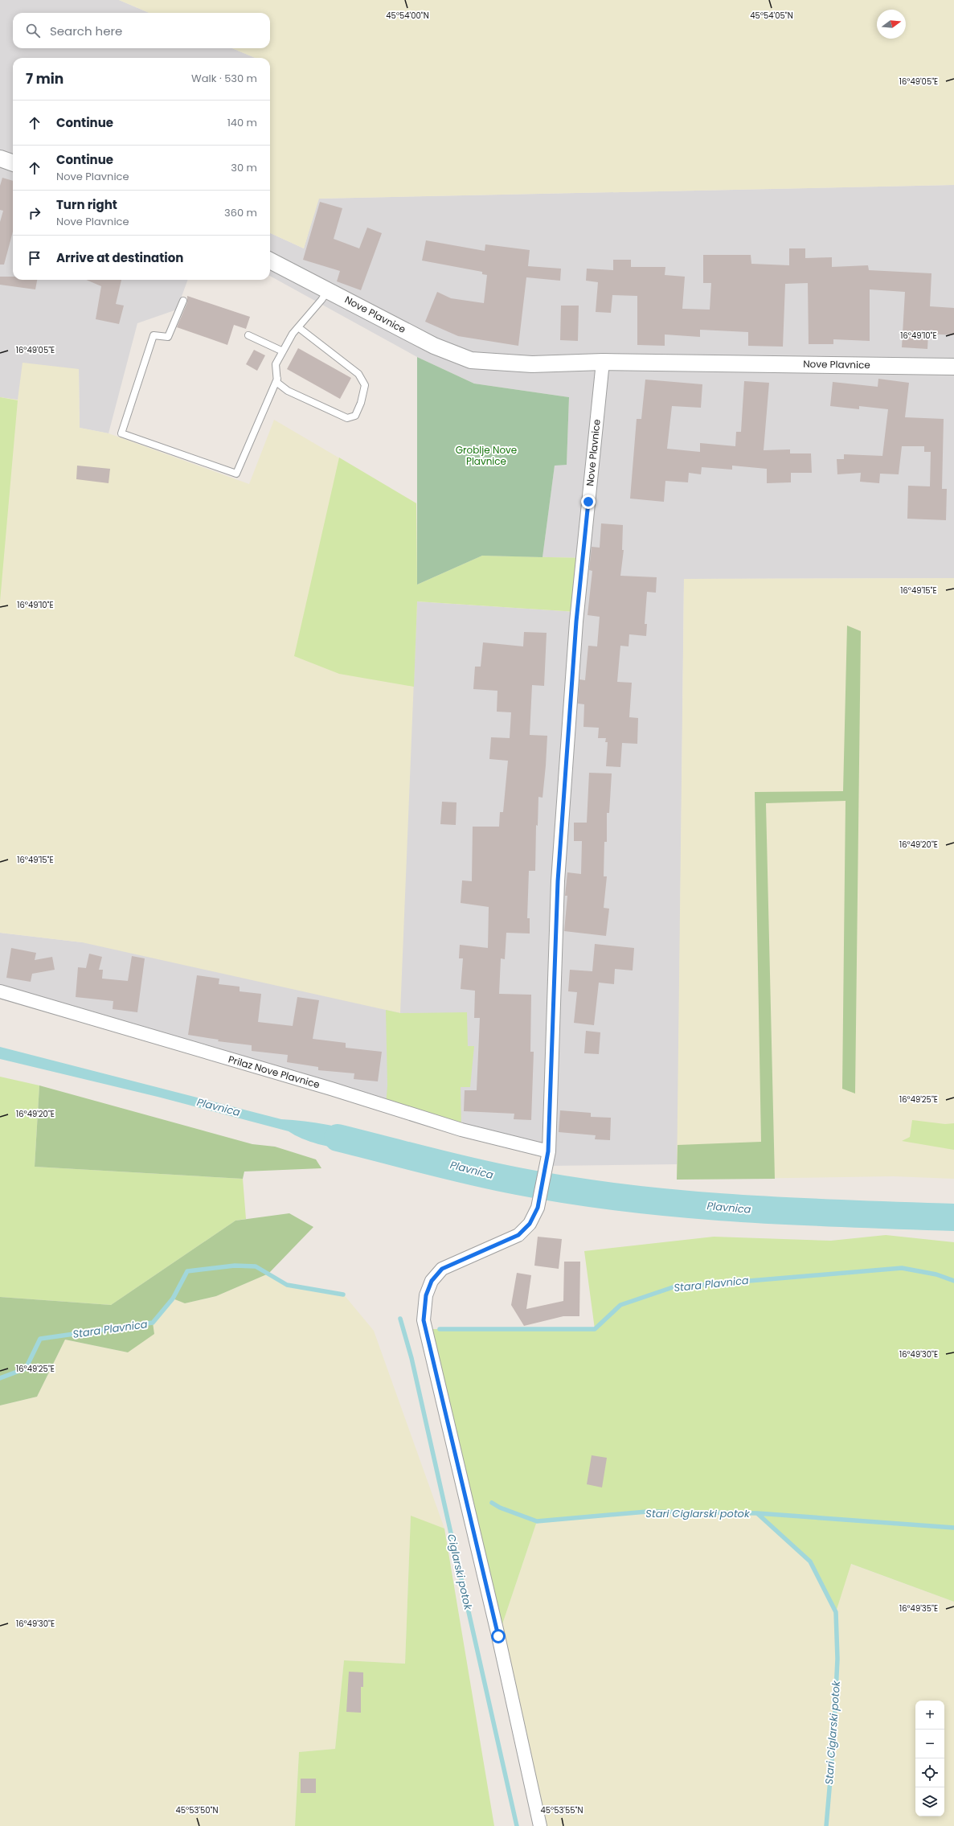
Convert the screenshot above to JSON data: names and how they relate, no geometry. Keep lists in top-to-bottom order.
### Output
{
  "streets": {
    "street": ["Nove Plavnice", "Prilaz Nove Plavnice"]
  },
  "crossings": [
    ["Nove Plavnice", "Prilaz Nove Plavnice"]
  ],
  "water": [
    "Plavnica",
    "Stara Plavnica",
    "Stari Ciglarski potok",
    "Ciglarski potok"
  ],
  "parks": ["Groblje Nove Plavnice"],
  "north": "right",
  "page": {
    "search": "Search here",
    "heading": ["7 min", "Walk · 530 m"],
    "list": [
      ["Continue", "140 m"],
      ["Continue", "Nove Plavnice", "30 m"],
      ["Turn right", "Nove Plavnice", "360 m"],
      "Arrive at destination"
    ],
    "map_buttons": ["+", "−"]
  },
  "coordinates": [
    "45°54'00\"N",
    "45°54'05\"N",
    "16°49'05\"E",
    "16°49'10\"E",
    "16°49'15\"E",
    "16°49'20\"E",
    "16°49'25\"E",
    "16°49'30\"E",
    "16°49'35\"E",
    "45°53'50\"N",
    "45°53'55\"N"
  ]
}
